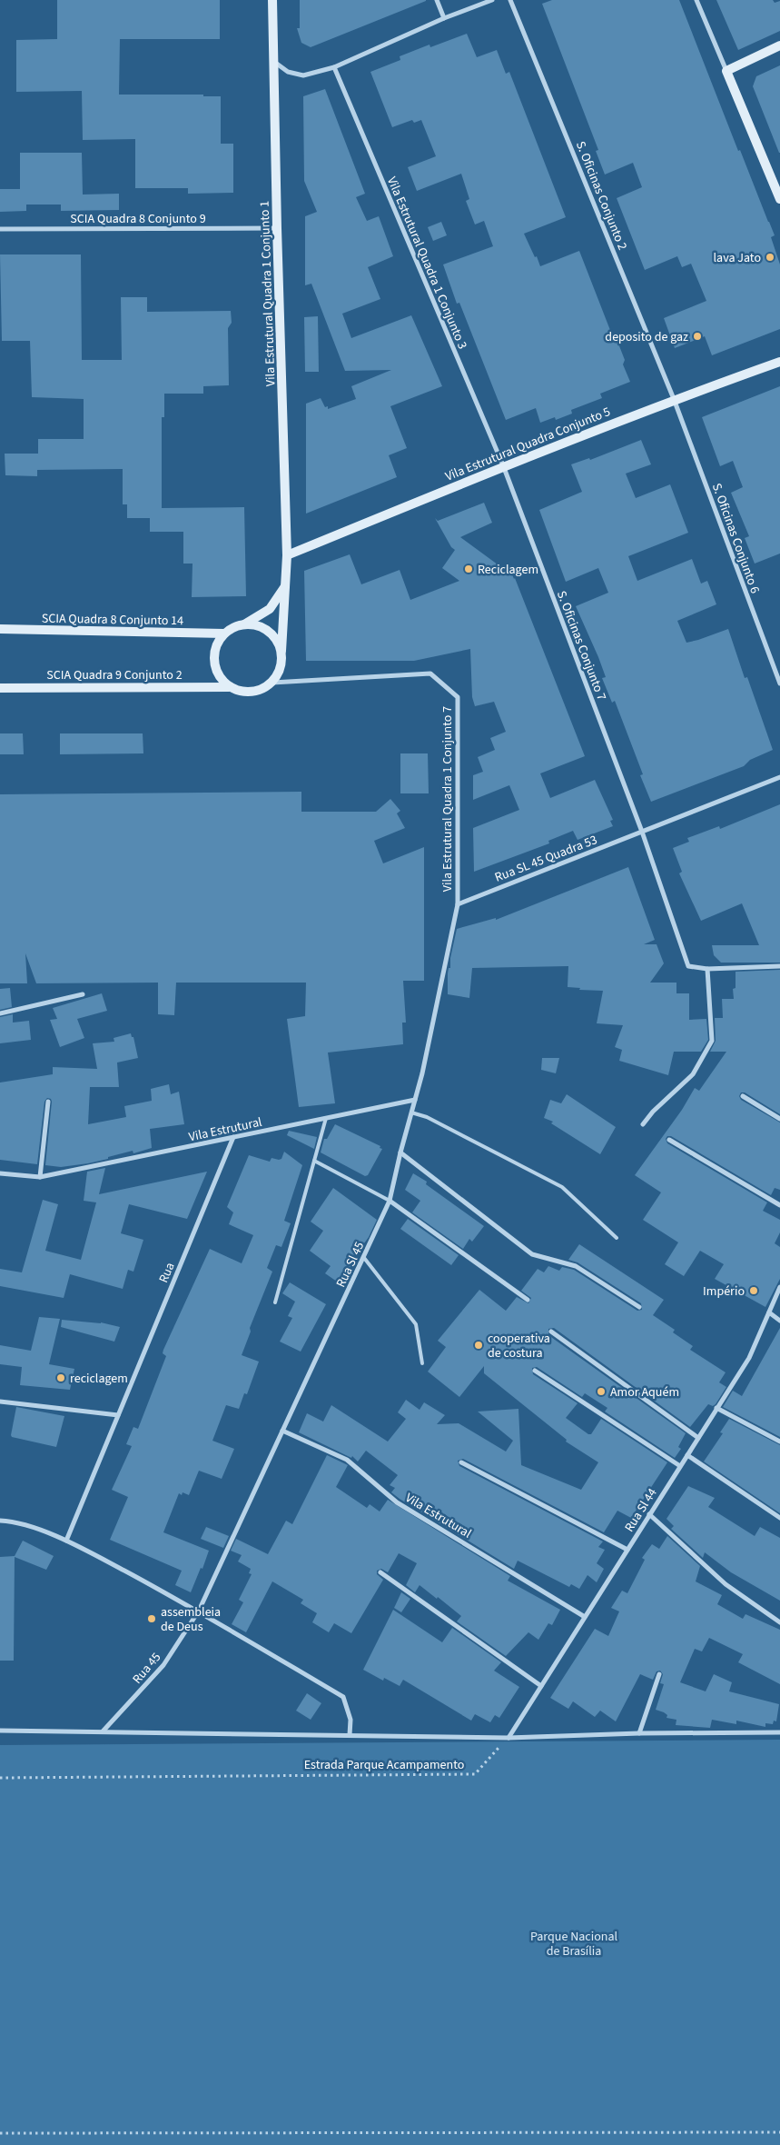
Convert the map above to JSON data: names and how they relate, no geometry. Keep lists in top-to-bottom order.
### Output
{
  "streets": {
    "street": [
      "S. Oficinas Conjunto 2",
      "SCIA Quadra 8 Conjunto 9",
      "Vila Estrutural Quadra 1 Conjunto 3",
      "Vila Estrutural Quadra 1 Conjunto 1",
      "Vila Estrutural Quadra Conjunto 5",
      "S. Oficinas Conjunto 6",
      "SCIA Quadra 8 Conjunto 14",
      "S. Oficinas Conjunto 7",
      "SCIA Quadra 9 Conjunto 2",
      "Vila Estrutural Quadra 1 Conjunto 7",
      "Rua SL 45 Quadra 53",
      "Vila Estrutural",
      "Rua Sl 45",
      "Rua",
      "Rua Sl 44",
      "Rua 45"
    ],
    "path": ["Estrada Parque Acampamento"]
  },
  "crossings": [
    ["S. Oficinas Conjunto 2", "Vila Estrutural Quadra Conjunto 5"],
    ["S. Oficinas Conjunto 2", "S. Oficinas Conjunto 6"],
    ["SCIA Quadra 8 Conjunto 9", "Vila Estrutural Quadra 1 Conjunto 1"],
    ["Vila Estrutural Quadra 1 Conjunto 3", "Vila Estrutural Quadra Conjunto 5"],
    ["Vila Estrutural Quadra 1 Conjunto 3", "S. Oficinas Conjunto 7"],
    ["Vila Estrutural Quadra 1 Conjunto 1", "Vila Estrutural Quadra Conjunto 5"],
    ["Vila Estrutural Quadra 1 Conjunto 1", "SCIA Quadra 8 Conjunto 14"],
    ["Vila Estrutural Quadra 1 Conjunto 1", "SCIA Quadra 9 Conjunto 2"],
    ["Vila Estrutural Quadra 1 Conjunto 1", "Vila Estrutural Quadra 1 Conjunto 7"],
    ["Vila Estrutural Quadra Conjunto 5", "S. Oficinas Conjunto 6"],
    ["Vila Estrutural Quadra Conjunto 5", "S. Oficinas Conjunto 7"],
    ["SCIA Quadra 8 Conjunto 14", "SCIA Quadra 9 Conjunto 2"],
    ["SCIA Quadra 8 Conjunto 14", "Vila Estrutural Quadra 1 Conjunto 7"],
    ["S. Oficinas Conjunto 7", "Rua SL 45 Quadra 53"],
    ["SCIA Quadra 9 Conjunto 2", "Vila Estrutural Quadra 1 Conjunto 7"],
    ["Vila Estrutural Quadra 1 Conjunto 7", "Rua SL 45 Quadra 53"],
    ["Vila Estrutural Quadra 1 Conjunto 7", "Rua Sl 45"],
    ["Rua SL 45 Quadra 53", "Rua Sl 45"],
    ["Vila Estrutural", "Rua Sl 45"],
    ["Vila Estrutural", "Rua"],
    ["Vila Estrutural", "Rua Sl 44"],
    ["Rua Sl 45", "Rua 45"],
    ["Rua Sl 44", "Estrada Parque Acampamento"]
  ],
  "parks": ["Parque Nacional de Brasília"],
  "places": [
    "lava Jato",
    "deposito de gaz",
    "Reciclagem",
    "Império",
    "cooperativa de costura",
    "reciclagem",
    "Amor Aquém",
    "assembleia de Deus"
  ]
}
